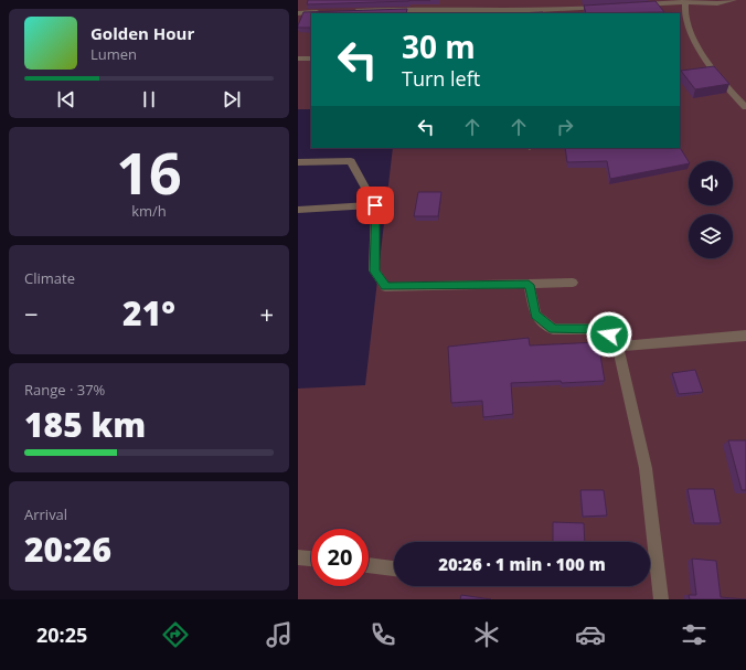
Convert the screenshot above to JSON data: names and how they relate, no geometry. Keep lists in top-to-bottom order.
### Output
{
  "page": {
    "turn": ["30 m", "Turn left"],
    "song": ["Golden Hour", "Lumen"],
    "tile": [
      ["16", "km/h"],
      "Climate",
      ["Range · 37%", "185 km"],
      ["Arrival", "20:26"]
    ],
    "heat": ["−", "21°", "+"],
    "limit": "20",
    "trip": "20:26 · 1 min · 100 m",
    "tabs": "20:25"
  }
}
